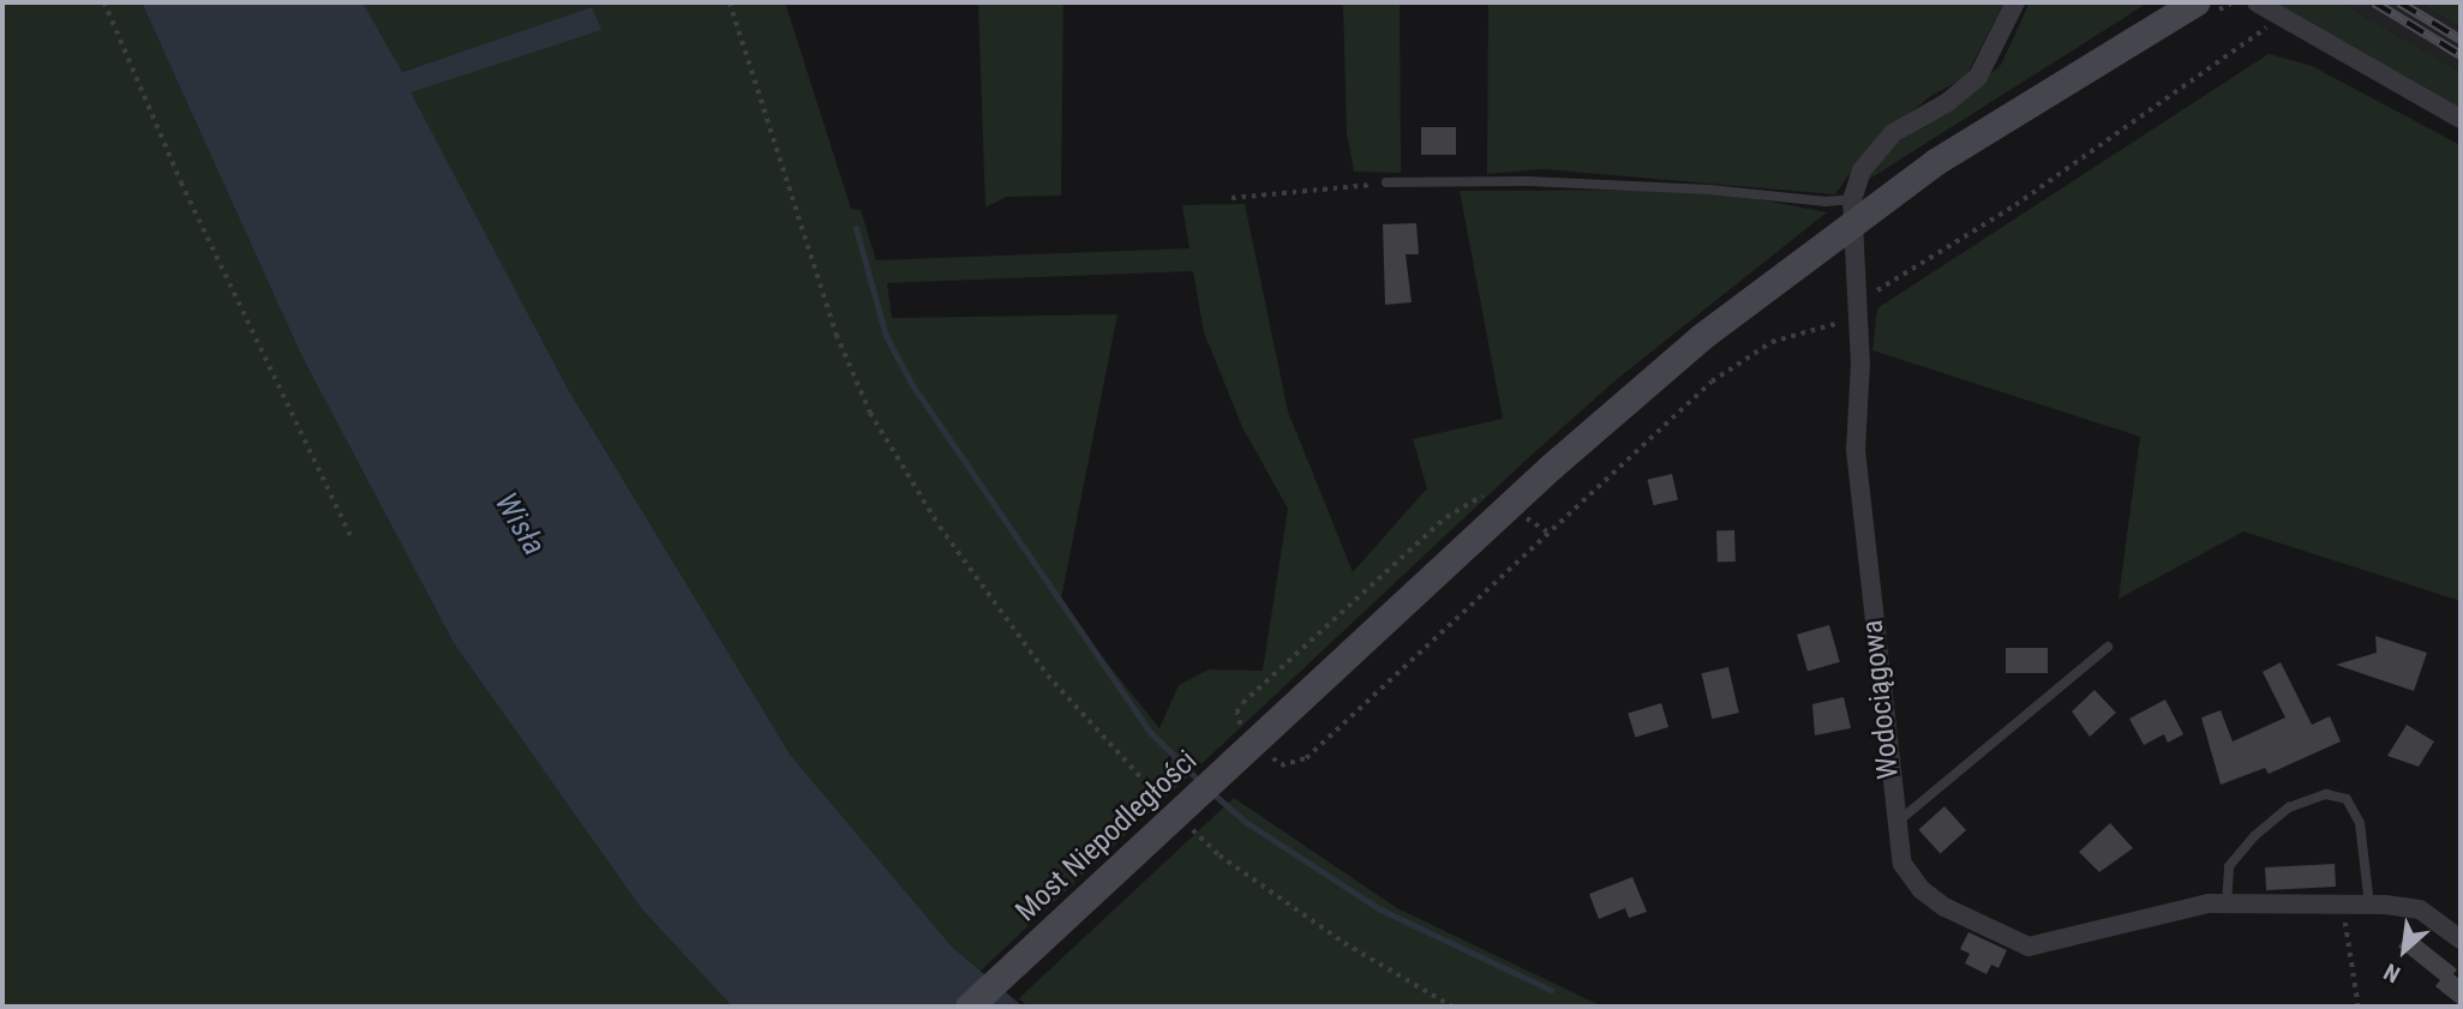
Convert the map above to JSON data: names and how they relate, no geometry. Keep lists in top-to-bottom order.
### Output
{
  "streets": {
    "main road": ["Most Niepodległości"],
    "street": ["Wodociągowa"]
  },
  "water": ["Wisła"],
  "north": "bottom left"
}
